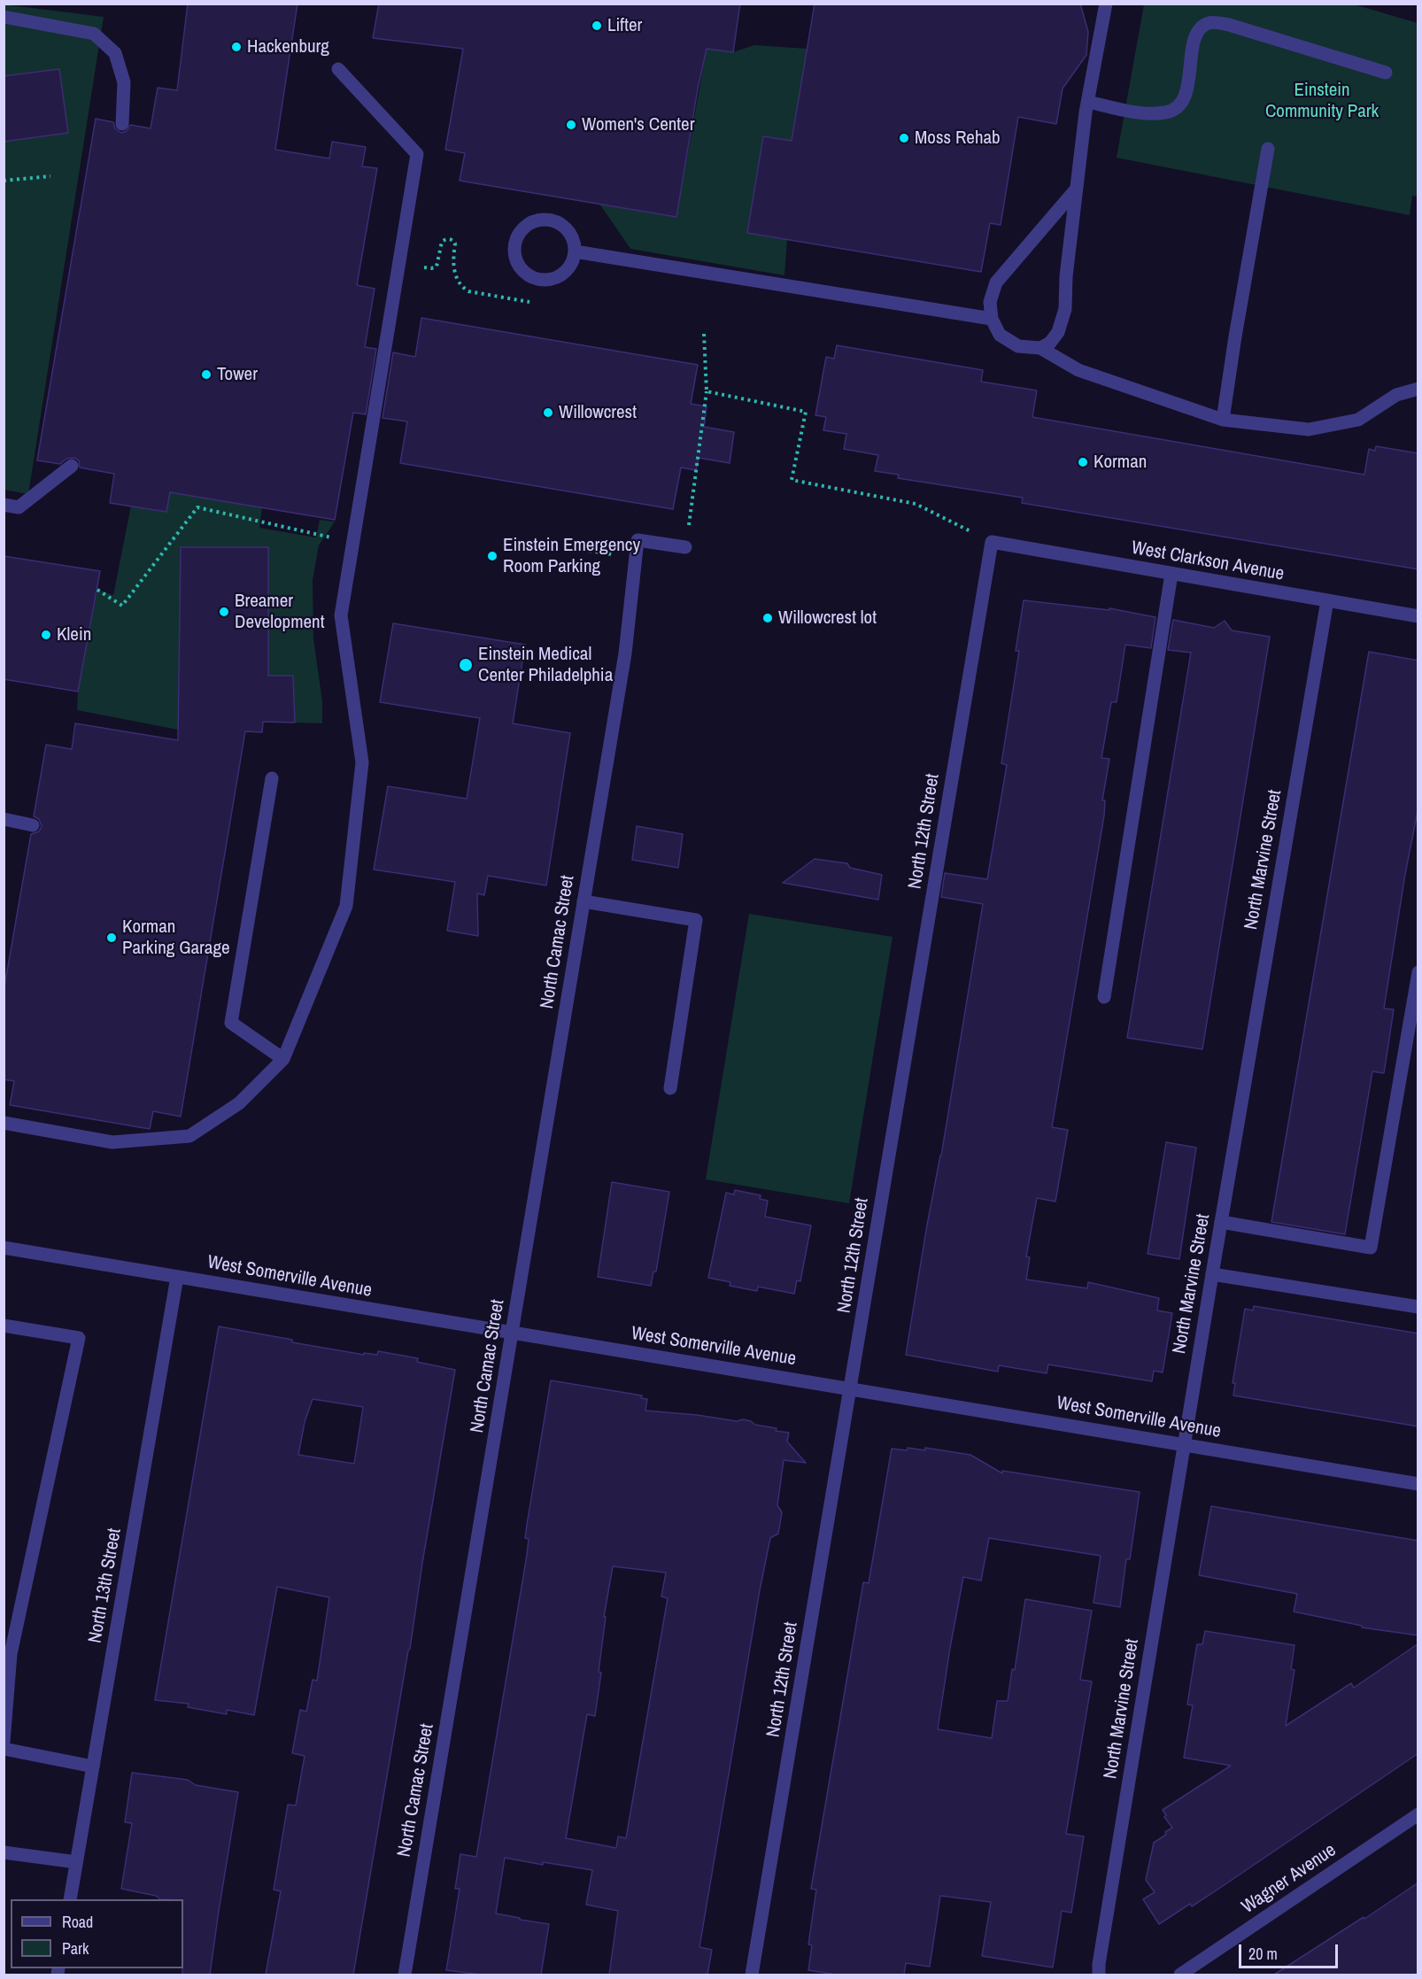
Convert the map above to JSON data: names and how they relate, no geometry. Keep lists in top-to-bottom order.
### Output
{
  "streets": {
    "street": [
      "West Clarkson Avenue",
      "North 12th Street",
      "North Marvine Street",
      "North Camac Street",
      "West Somerville Avenue",
      "North 13th Street",
      "Wagner Avenue"
    ]
  },
  "crossings": [
    ["West Clarkson Avenue", "North 12th Street"],
    ["West Clarkson Avenue", "North Marvine Street"],
    ["North 12th Street", "West Somerville Avenue"],
    ["North Marvine Street", "West Somerville Avenue"],
    ["North Camac Street", "West Somerville Avenue"],
    ["West Somerville Avenue", "North 13th Street"]
  ],
  "parks": ["Einstein Community Park"],
  "places": [
    "Lifter",
    "Hackenburg",
    "Women's Center",
    "Moss Rehab",
    "Tower",
    "Willowcrest",
    "Korman",
    "Einstein Emergency Room Parking",
    "Breamer Development",
    "Willowcrest lot",
    "Klein",
    "Einstein Medical Center Philadelphia",
    "Korman Parking Garage"
  ],
  "legend": ["Road", "Park"],
  "scale_bar": "20 m"
}
